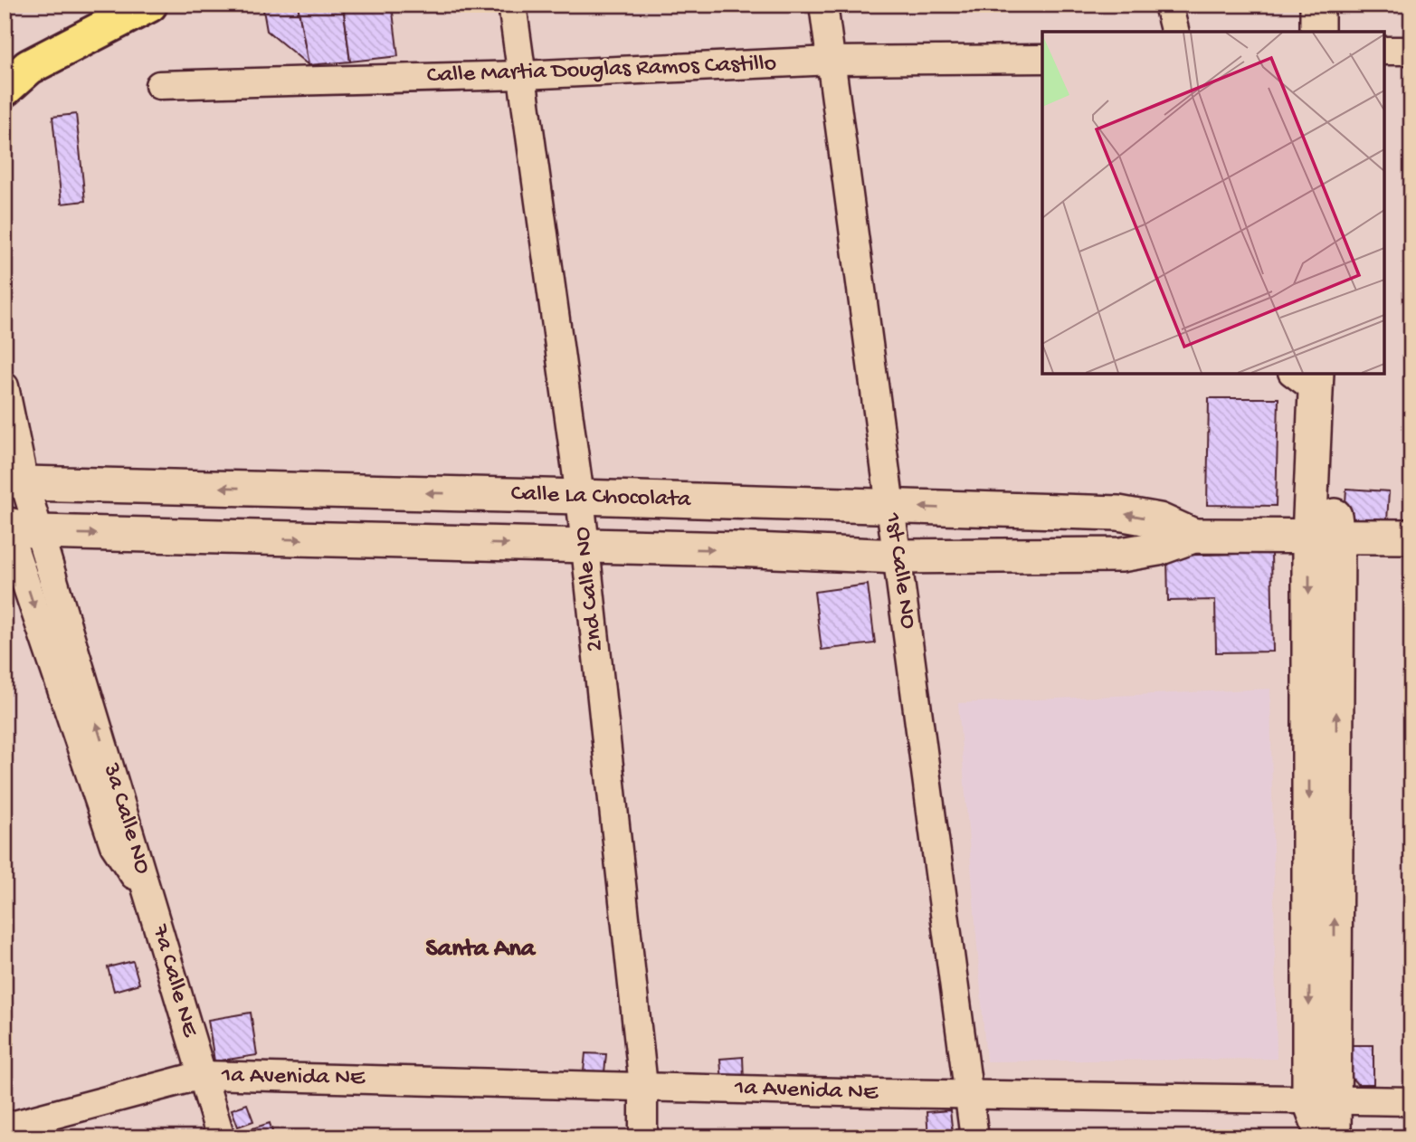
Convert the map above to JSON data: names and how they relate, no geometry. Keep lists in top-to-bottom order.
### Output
{
  "streets": {
    "street": [
      "Calle Martia Douglas Ramos Castillo",
      "Calle La Chocolata",
      "1st Calle NO",
      "2nd Calle NO",
      "3a Calle NO",
      "7a Calle NE",
      "1a Avenida NE"
    ]
  },
  "crossings": [
    ["Calle Martia Douglas Ramos Castillo", "1st Calle NO"],
    ["Calle Martia Douglas Ramos Castillo", "2nd Calle NO"],
    ["Calle La Chocolata", "1st Calle NO"],
    ["Calle La Chocolata", "2nd Calle NO"],
    ["Calle La Chocolata", "3a Calle NO"],
    ["1st Calle NO", "1a Avenida NE"],
    ["2nd Calle NO", "1a Avenida NE"],
    ["3a Calle NO", "7a Calle NE"],
    ["7a Calle NE", "1a Avenida NE"]
  ],
  "districts": ["Santa Ana"]
}
